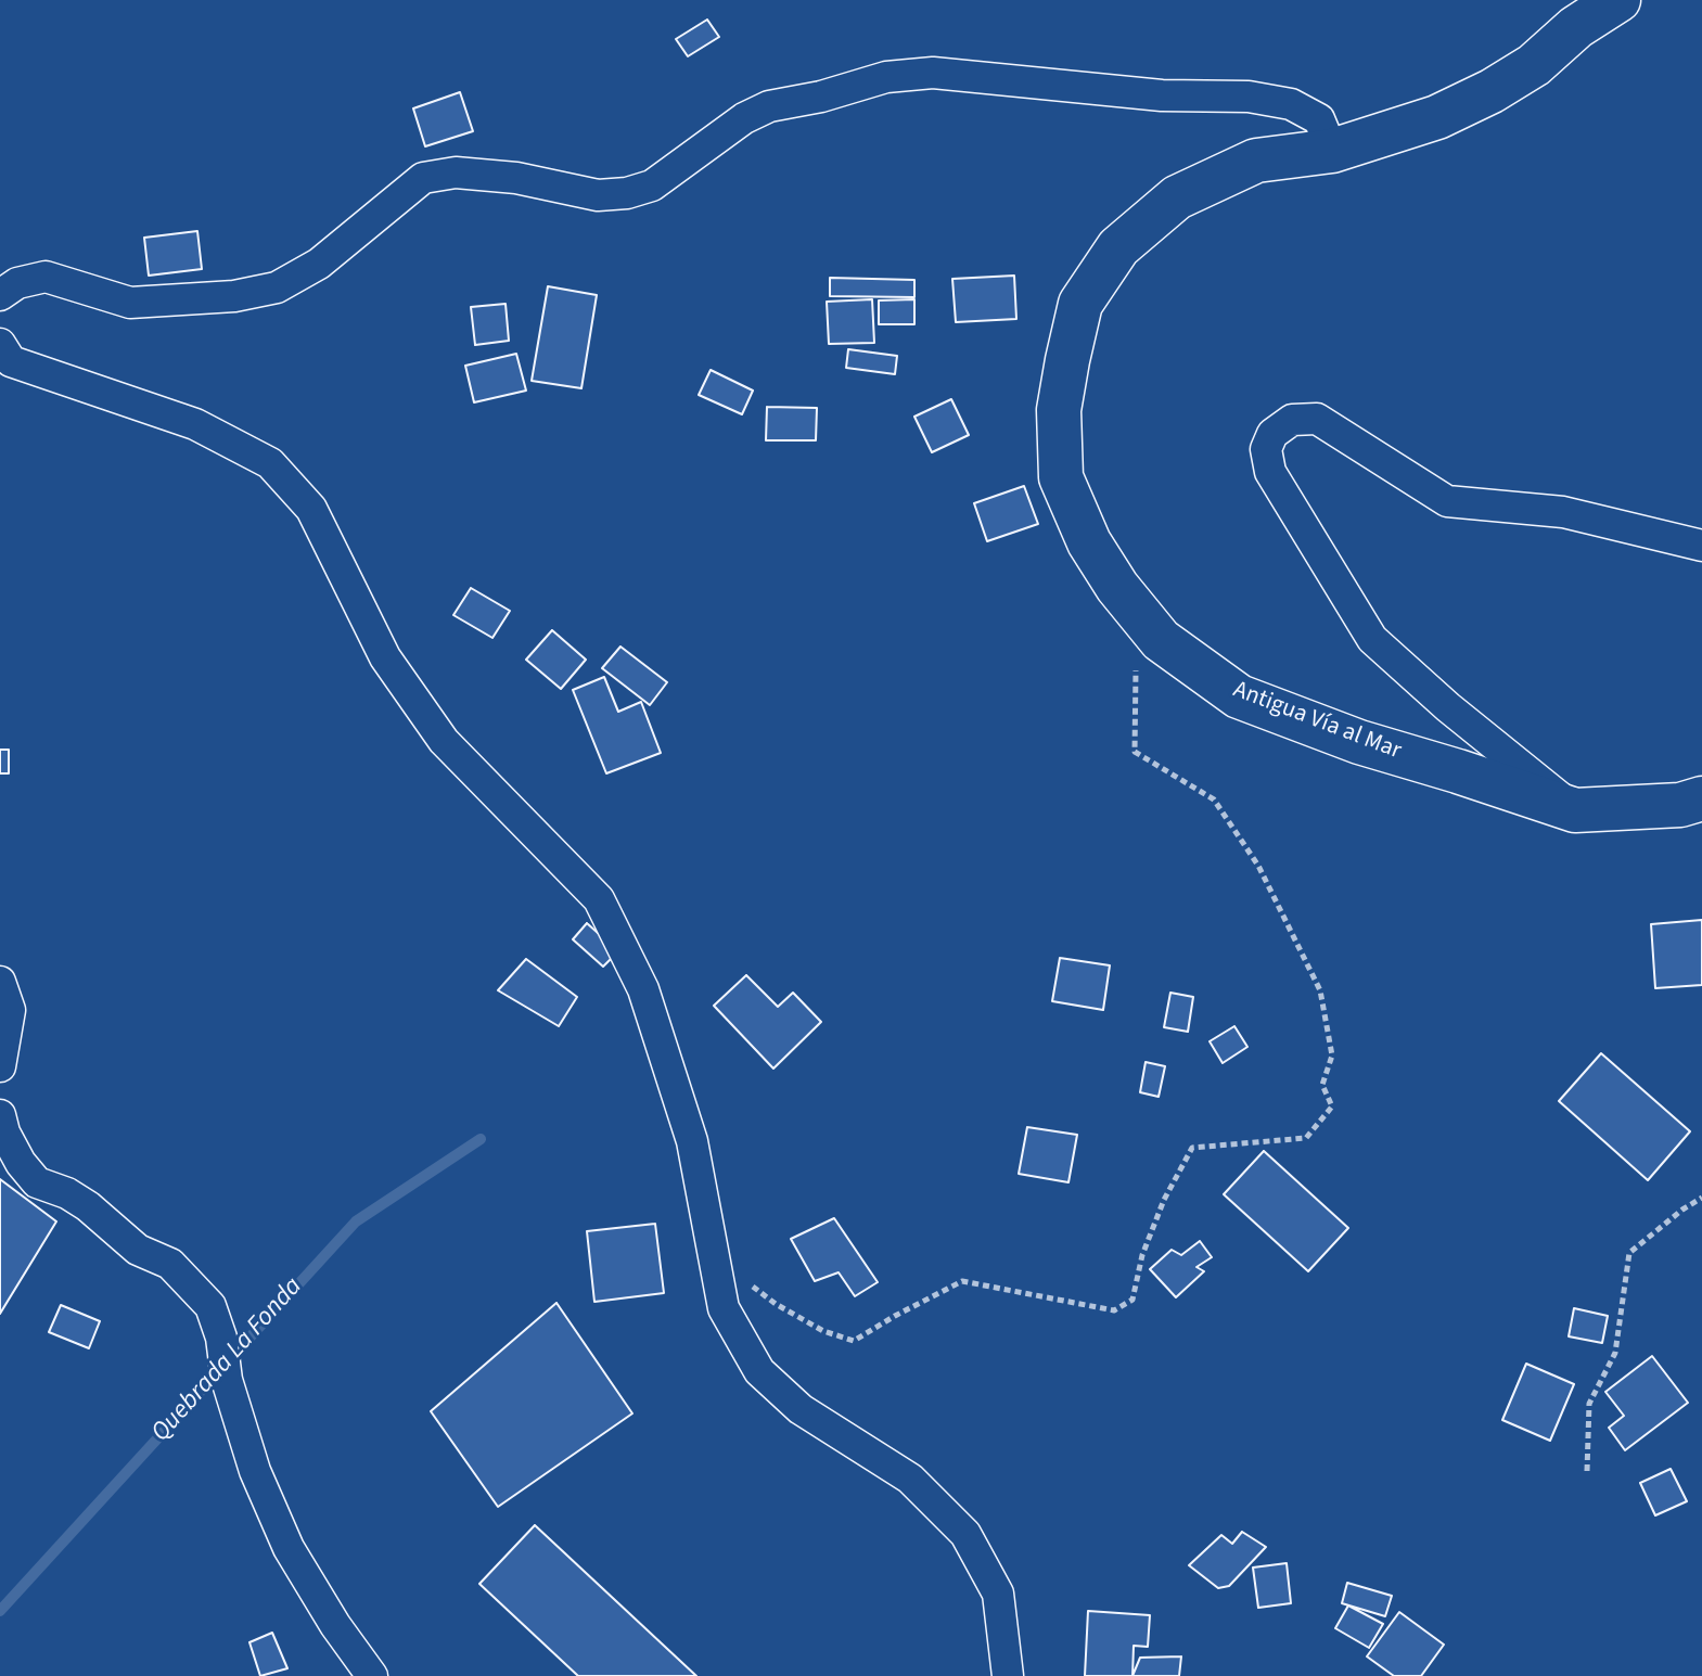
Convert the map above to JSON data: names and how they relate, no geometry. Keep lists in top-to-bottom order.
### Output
{
  "streets": {
    "main road": ["Antigua Vía al Mar"]
  },
  "water": ["Quebrada La Fonda"]
}
